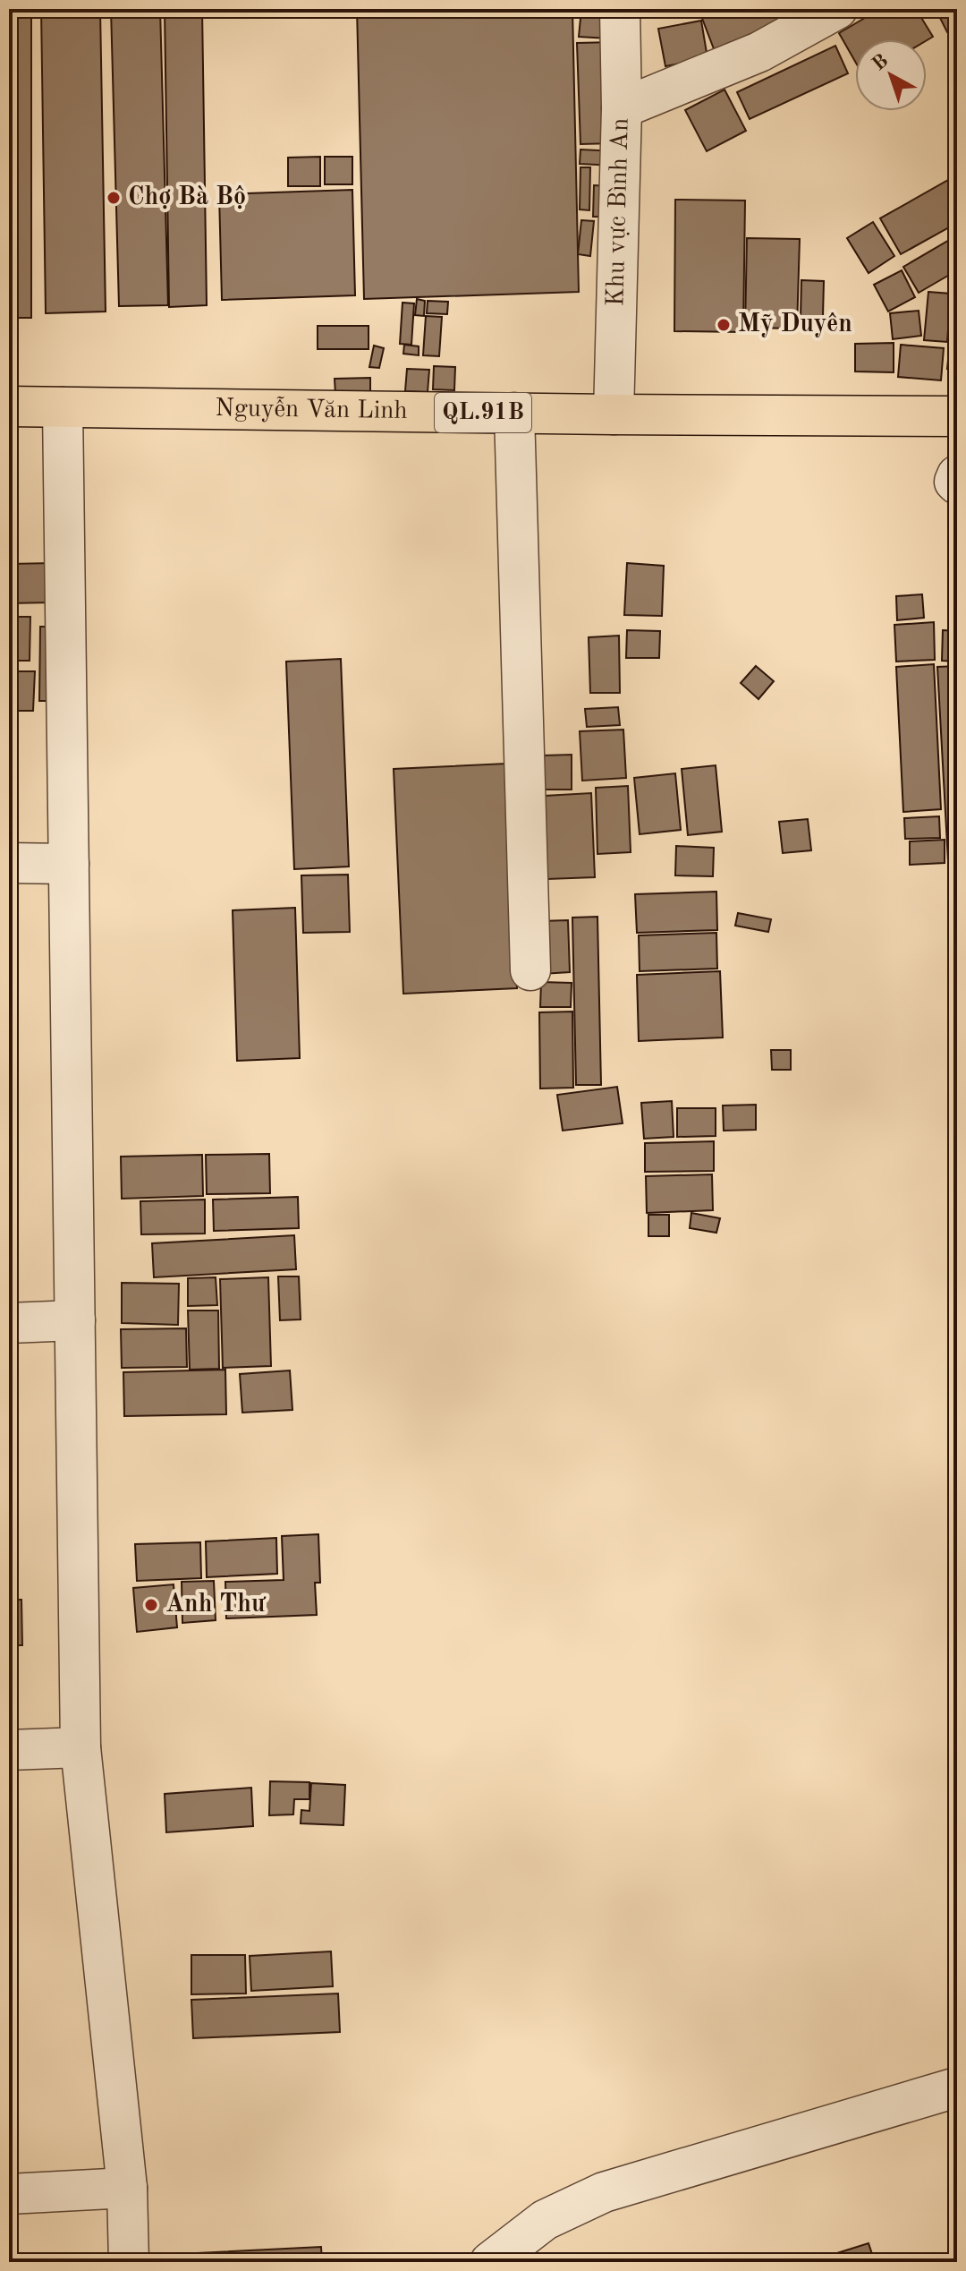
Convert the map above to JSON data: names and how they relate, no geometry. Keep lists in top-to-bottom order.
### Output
{
  "streets": {
    "highway": ["Nguyễn Văn Linh", "QL.91B"],
    "street": ["Khu vực Bình An"]
  },
  "crossings": [
    ["Khu vực Bình An", "Nguyễn Văn Linh"]
  ],
  "places": ["Chợ Bà Bộ", "Mỹ Duyên", "Anh Thư"],
  "north": "top left"
}
